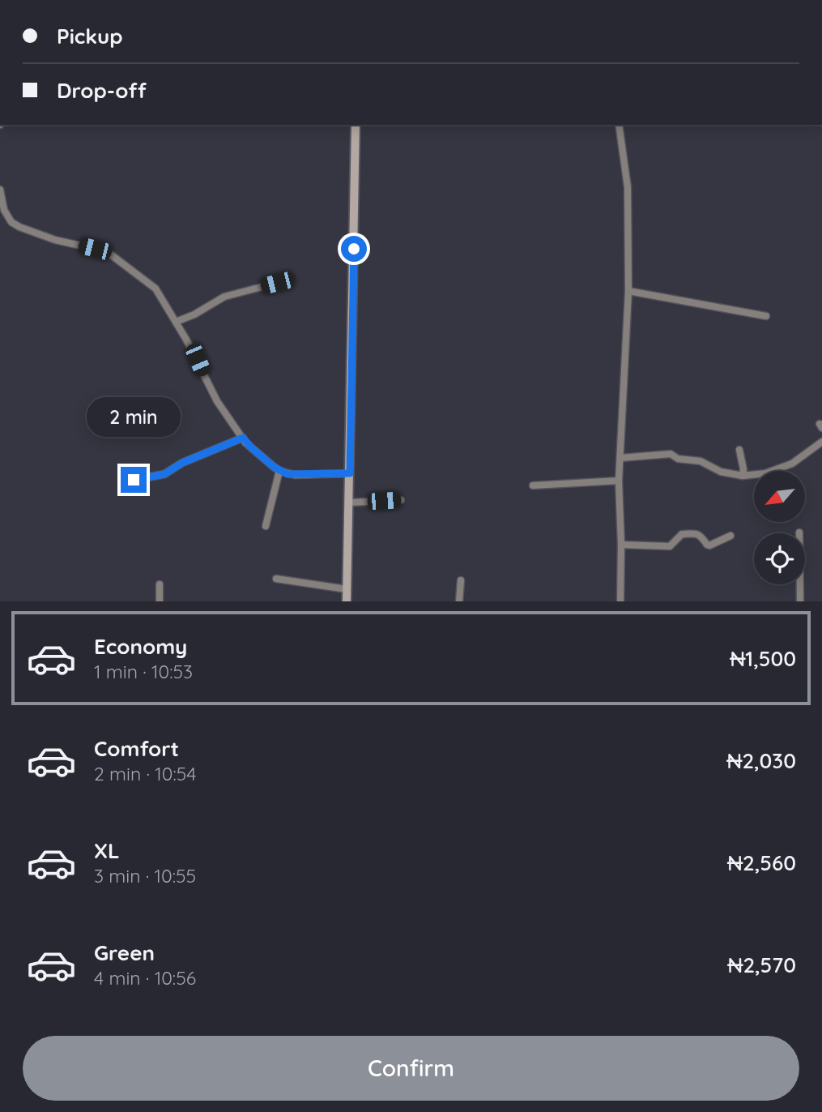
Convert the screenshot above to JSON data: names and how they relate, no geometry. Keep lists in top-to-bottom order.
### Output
{
  "north": "bottom left",
  "page": {
    "banner": ["Pickup", "Drop-off"],
    "bubble": "2 min",
    "list": [
      {
        "name": "Economy",
        "note": "1 min · 10:53",
        "value": "₦1,500"
      },
      {
        "name": "Comfort",
        "note": "2 min · 10:54",
        "value": "₦2,030"
      },
      {
        "name": "XL",
        "note": "3 min · 10:55",
        "value": "₦2,560"
      },
      {
        "name": "Green",
        "note": "4 min · 10:56",
        "value": "₦2,570"
      }
    ],
    "buttons": "Confirm"
  }
}
